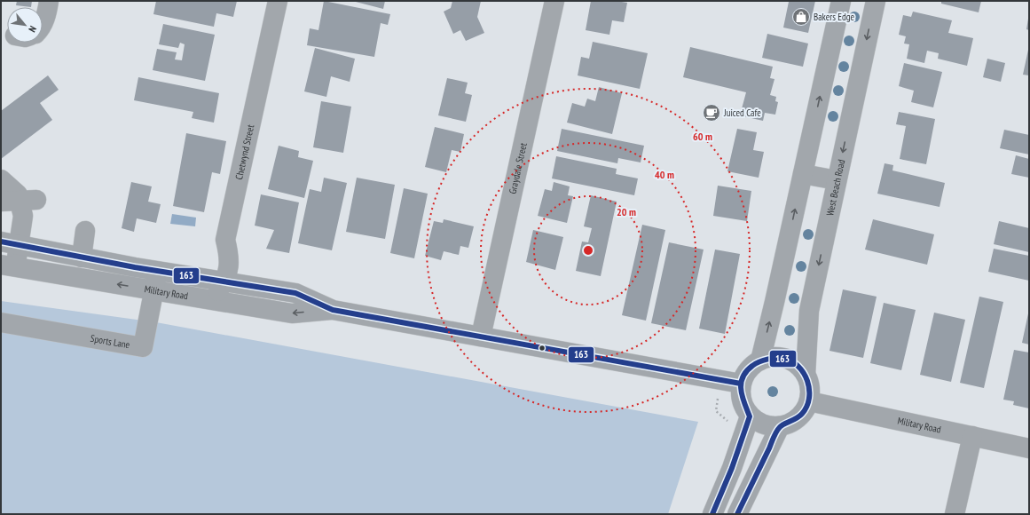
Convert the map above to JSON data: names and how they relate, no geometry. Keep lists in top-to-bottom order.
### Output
{
  "streets": {
    "street": [
      "Chetwynd Street",
      "Graydale Street",
      "West Beach Road",
      "Military Road",
      "Sports Lane"
    ]
  },
  "crossings": [
    ["Chetwynd Street", "Military Road"],
    ["Graydale Street", "Military Road"],
    ["West Beach Road", "Military Road"],
    ["Military Road", "Sports Lane"]
  ],
  "places": {
    "shop": ["Bakers Edge"],
    "cafe": ["Juiced Cafe"]
  },
  "lines": ["transit line 163"],
  "north": "bottom right",
  "rings": ["60 m", "40 m", "20 m"]
}
